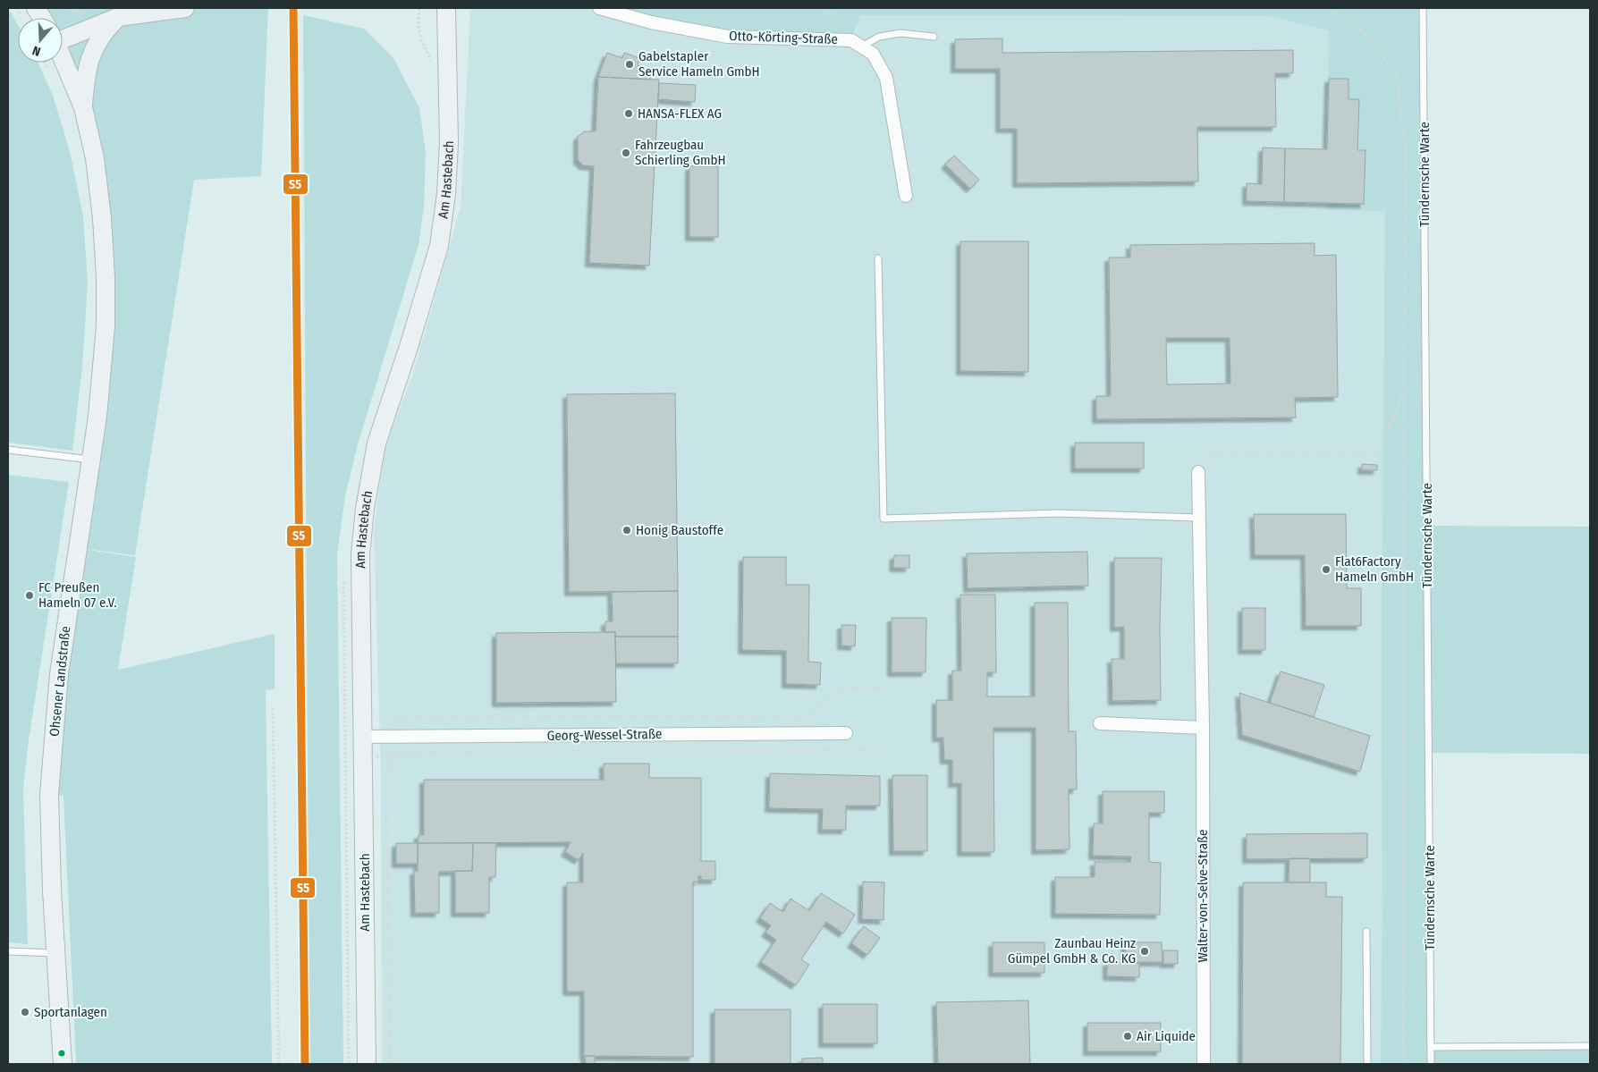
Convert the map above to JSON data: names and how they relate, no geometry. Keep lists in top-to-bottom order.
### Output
{
  "streets": {
    "main road": ["Am Hastebach", "Ohsener Landstraße"],
    "street": ["Otto-Körting-Straße", "Georg-Wessel-Straße", "Walter-von-Selve-Straße"],
    "lane": ["Tündernsche Warte"]
  },
  "crossings": [
    ["Am Hastebach", "Georg-Wessel-Straße"]
  ],
  "places": [
    "Gabelstapler Service Hameln GmbH",
    "HANSA-FLEX AG",
    "Fahrzeugbau Schierling GmbH",
    "Honig Baustoffe",
    "Flat6Factory Hameln GmbH",
    "FC Preußen Hameln 07 e.V.",
    "Zaunbau Heinz Gümpel GmbH & Co. KG",
    "Sportanlagen",
    "Air Liquide"
  ],
  "lines": ["transit line S5"],
  "north": "bottom"
}
